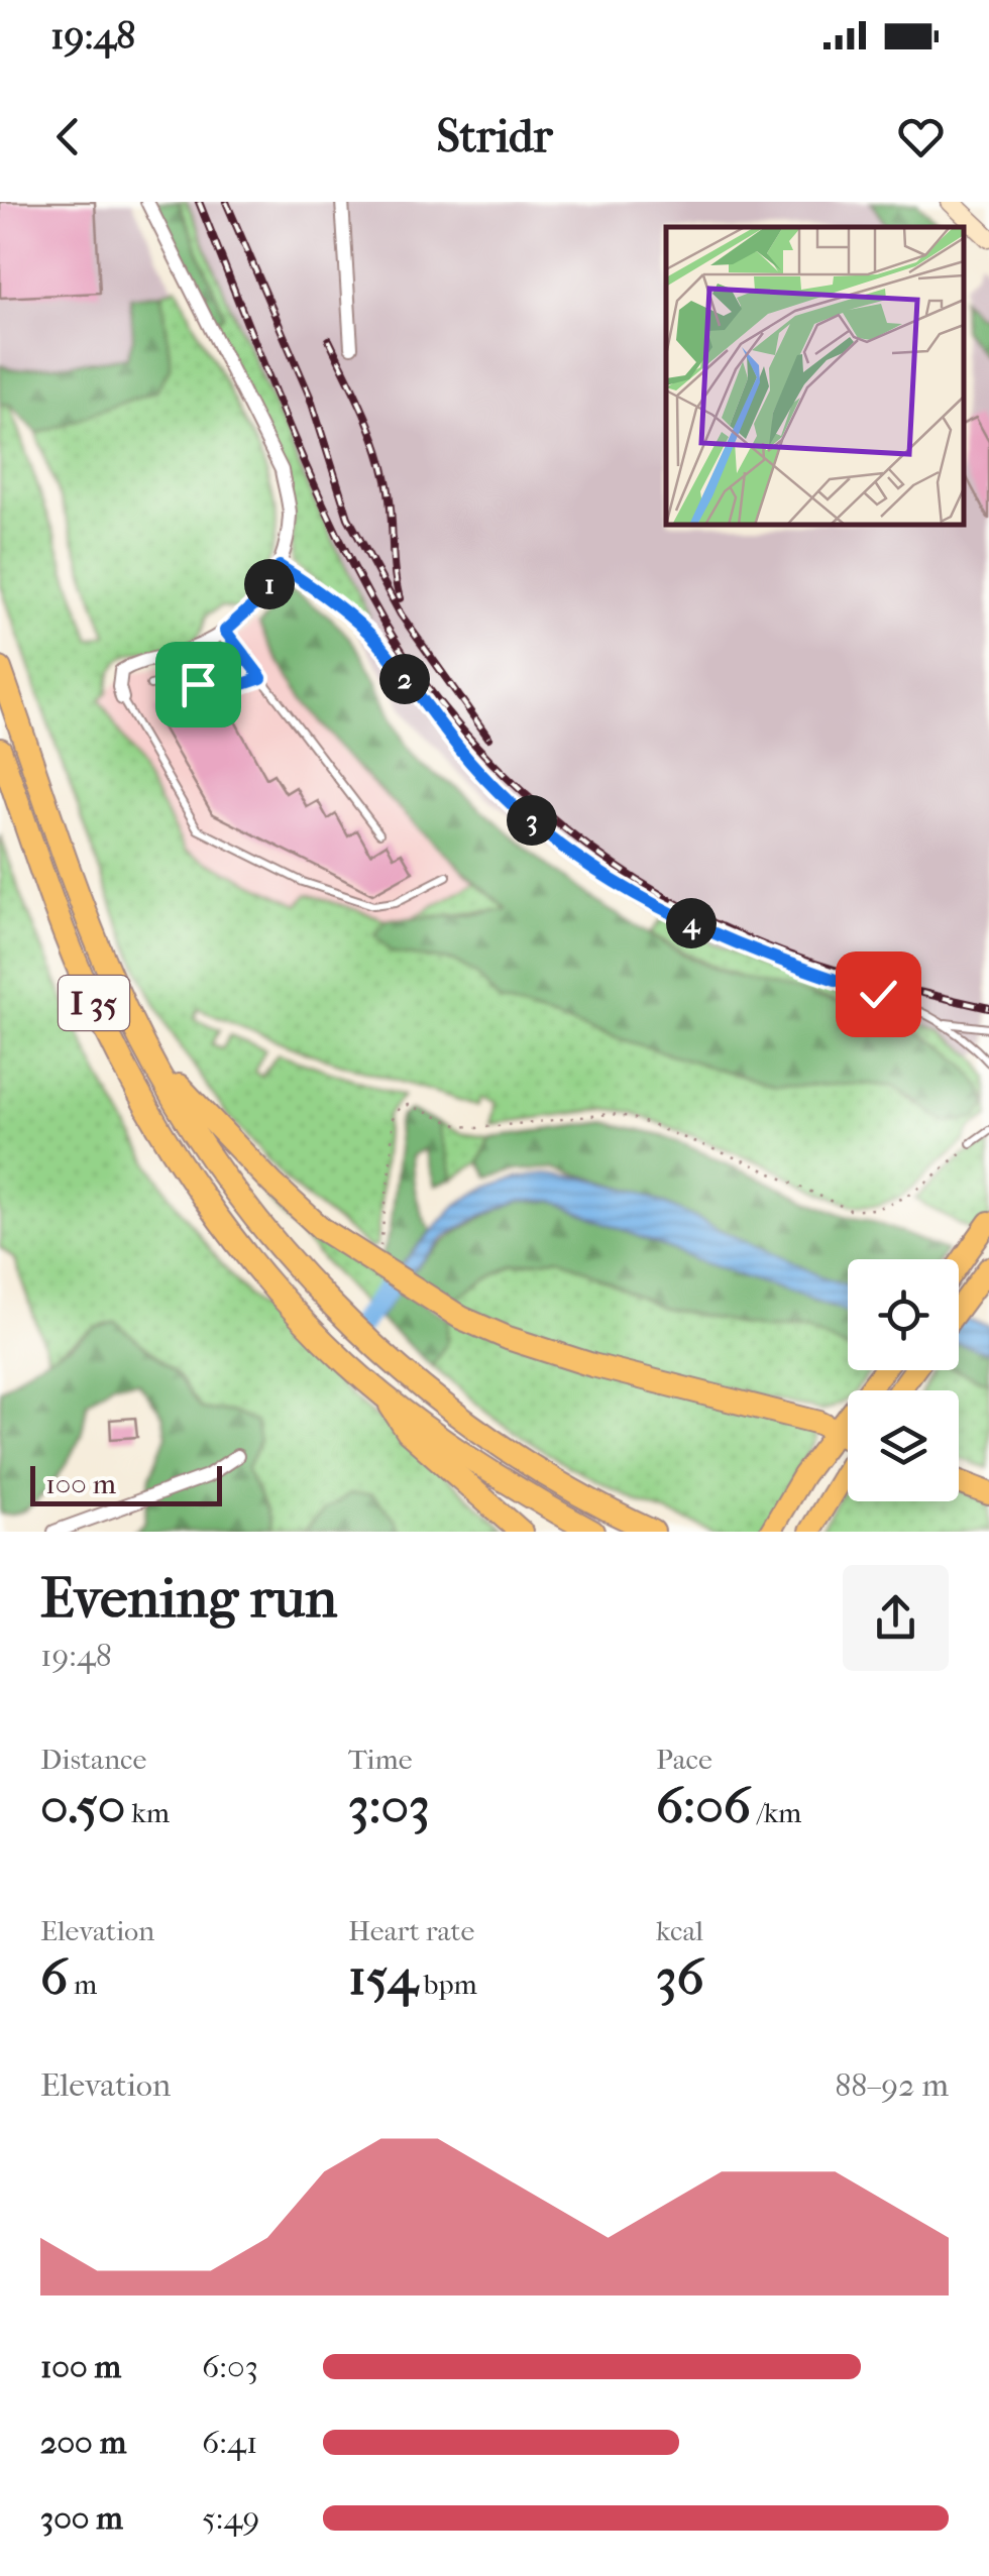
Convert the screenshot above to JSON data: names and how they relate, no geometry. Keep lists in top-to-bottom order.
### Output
{
  "streets": {
    "highway": ["I 35"]
  },
  "scale_bar": "100 m",
  "page": {
    "status": "19:48",
    "header": "Stridr",
    "pins": [
      "1",
      "2",
      "3",
      "4"
    ],
    "scale": "100 m",
    "heading": ["Evening run", "19:48"],
    "stats": [
      ["Distance", "0.50 km"],
      ["Time", "3:03"],
      ["Pace", "6:06 /km"],
      ["Elevation", "6 m"],
      ["Heart rate", "154 bpm"],
      ["kcal", "36"]
    ],
    "chart": ["Elevation", "88–92 m"],
    "list": [
      {
        "name": "100 m",
        "note": "6:03"
      },
      {
        "name": "200 m",
        "note": "6:41"
      },
      {
        "name": "300 m",
        "note": "5:49"
      }
    ]
  }
}
